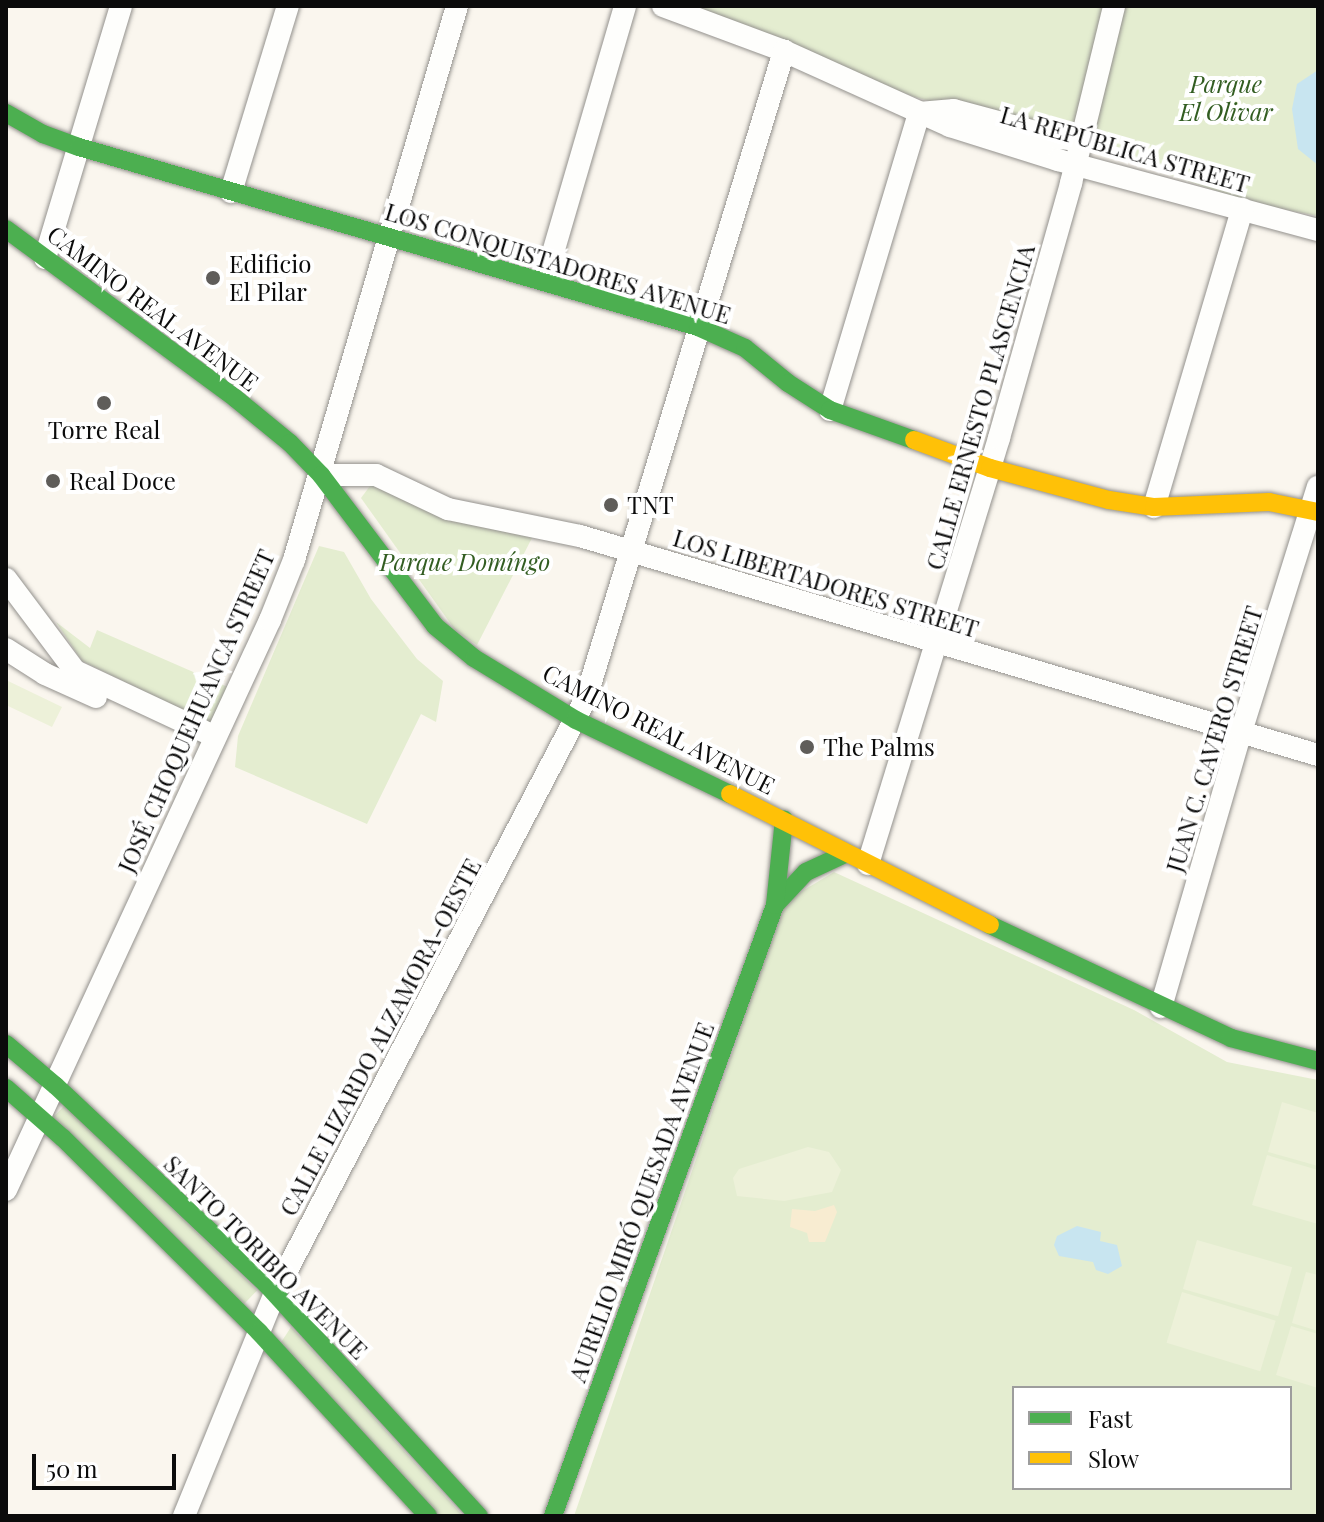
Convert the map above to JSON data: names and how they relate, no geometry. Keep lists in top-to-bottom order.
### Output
{
  "streets": {
    "main road": [
      "LOS CONQUISTADORES AVENUE",
      "CAMINO REAL AVENUE",
      "AURELIO MIRÓ QUESADA AVENUE",
      "SANTO TORIBIO AVENUE"
    ],
    "street": [
      "LA REPÚBLICA STREET",
      "CALLE ERNESTO PLASCENCIA",
      "LOS LIBERTADORES STREET",
      "JOSÉ CHOQUEHUANCA STREET",
      "JUAN C. CAVERO STREET",
      "CALLE LIZARDO ALZAMORA-OESTE"
    ]
  },
  "crossings": [
    ["LA REPÚBLICA STREET", "CALLE ERNESTO PLASCENCIA"],
    ["LA REPÚBLICA STREET", "CALLE LIZARDO ALZAMORA-OESTE"],
    ["LOS CONQUISTADORES AVENUE", "CALLE ERNESTO PLASCENCIA"],
    ["LOS CONQUISTADORES AVENUE", "JOSÉ CHOQUEHUANCA STREET"],
    ["LOS CONQUISTADORES AVENUE", "JUAN C. CAVERO STREET"],
    ["LOS CONQUISTADORES AVENUE", "CALLE LIZARDO ALZAMORA-OESTE"],
    ["CAMINO REAL AVENUE", "CALLE ERNESTO PLASCENCIA"],
    ["CAMINO REAL AVENUE", "LOS LIBERTADORES STREET"],
    ["CAMINO REAL AVENUE", "JOSÉ CHOQUEHUANCA STREET"],
    ["CAMINO REAL AVENUE", "JUAN C. CAVERO STREET"],
    ["CAMINO REAL AVENUE", "CALLE LIZARDO ALZAMORA-OESTE"],
    ["CAMINO REAL AVENUE", "AURELIO MIRÓ QUESADA AVENUE"],
    ["CALLE ERNESTO PLASCENCIA", "LOS LIBERTADORES STREET"],
    ["LOS LIBERTADORES STREET", "JOSÉ CHOQUEHUANCA STREET"],
    ["LOS LIBERTADORES STREET", "JUAN C. CAVERO STREET"],
    ["LOS LIBERTADORES STREET", "CALLE LIZARDO ALZAMORA-OESTE"],
    ["JOSÉ CHOQUEHUANCA STREET", "SANTO TORIBIO AVENUE"],
    ["CALLE LIZARDO ALZAMORA-OESTE", "SANTO TORIBIO AVENUE"]
  ],
  "parks": ["Parque El Olivar", "Parque Domíngo"],
  "places": [
    "Edificio El Pilar",
    "Torre Real",
    "Real Doce",
    "TNT",
    "The Palms"
  ],
  "legend": ["Fast", "Slow"],
  "scale_bar": "50 m"
}
